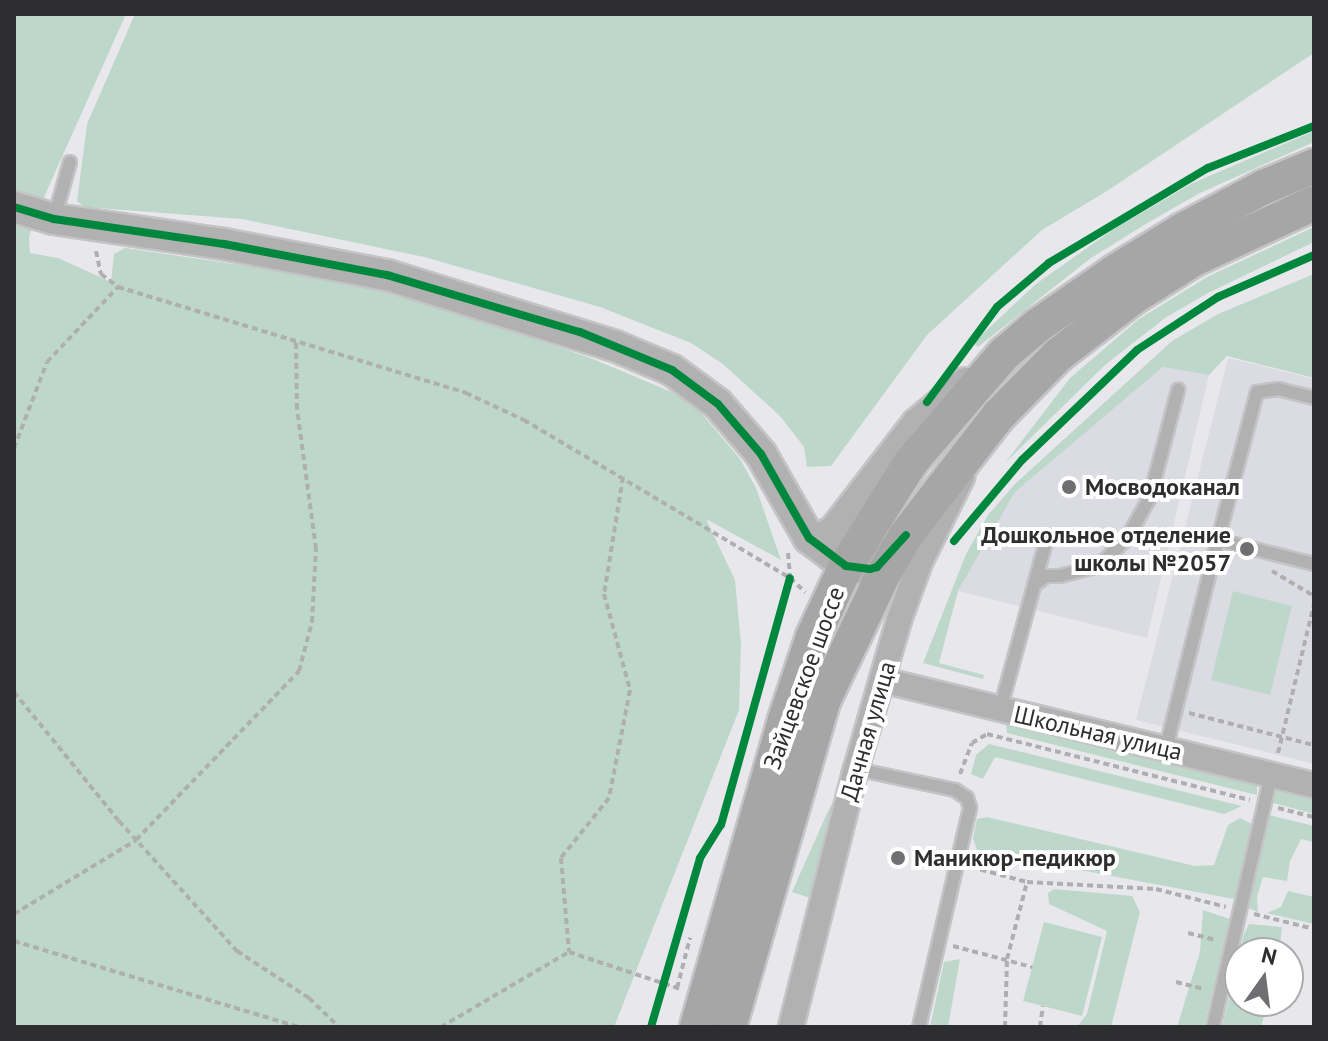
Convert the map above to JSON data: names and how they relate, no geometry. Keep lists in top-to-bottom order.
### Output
{
  "streets": {
    "main road": ["Зайцевское шоссе"],
    "street": ["Дачная улица", "Школьная улица"]
  },
  "crossings": [
    ["Зайцевское шоссе", "Дачная улица"],
    ["Дачная улица", "Школьная улица"]
  ],
  "places": ["Мосводоканал", "Дошкольное отделение школы №2057", "Маникюр-педикюр"],
  "north": "top"
}
